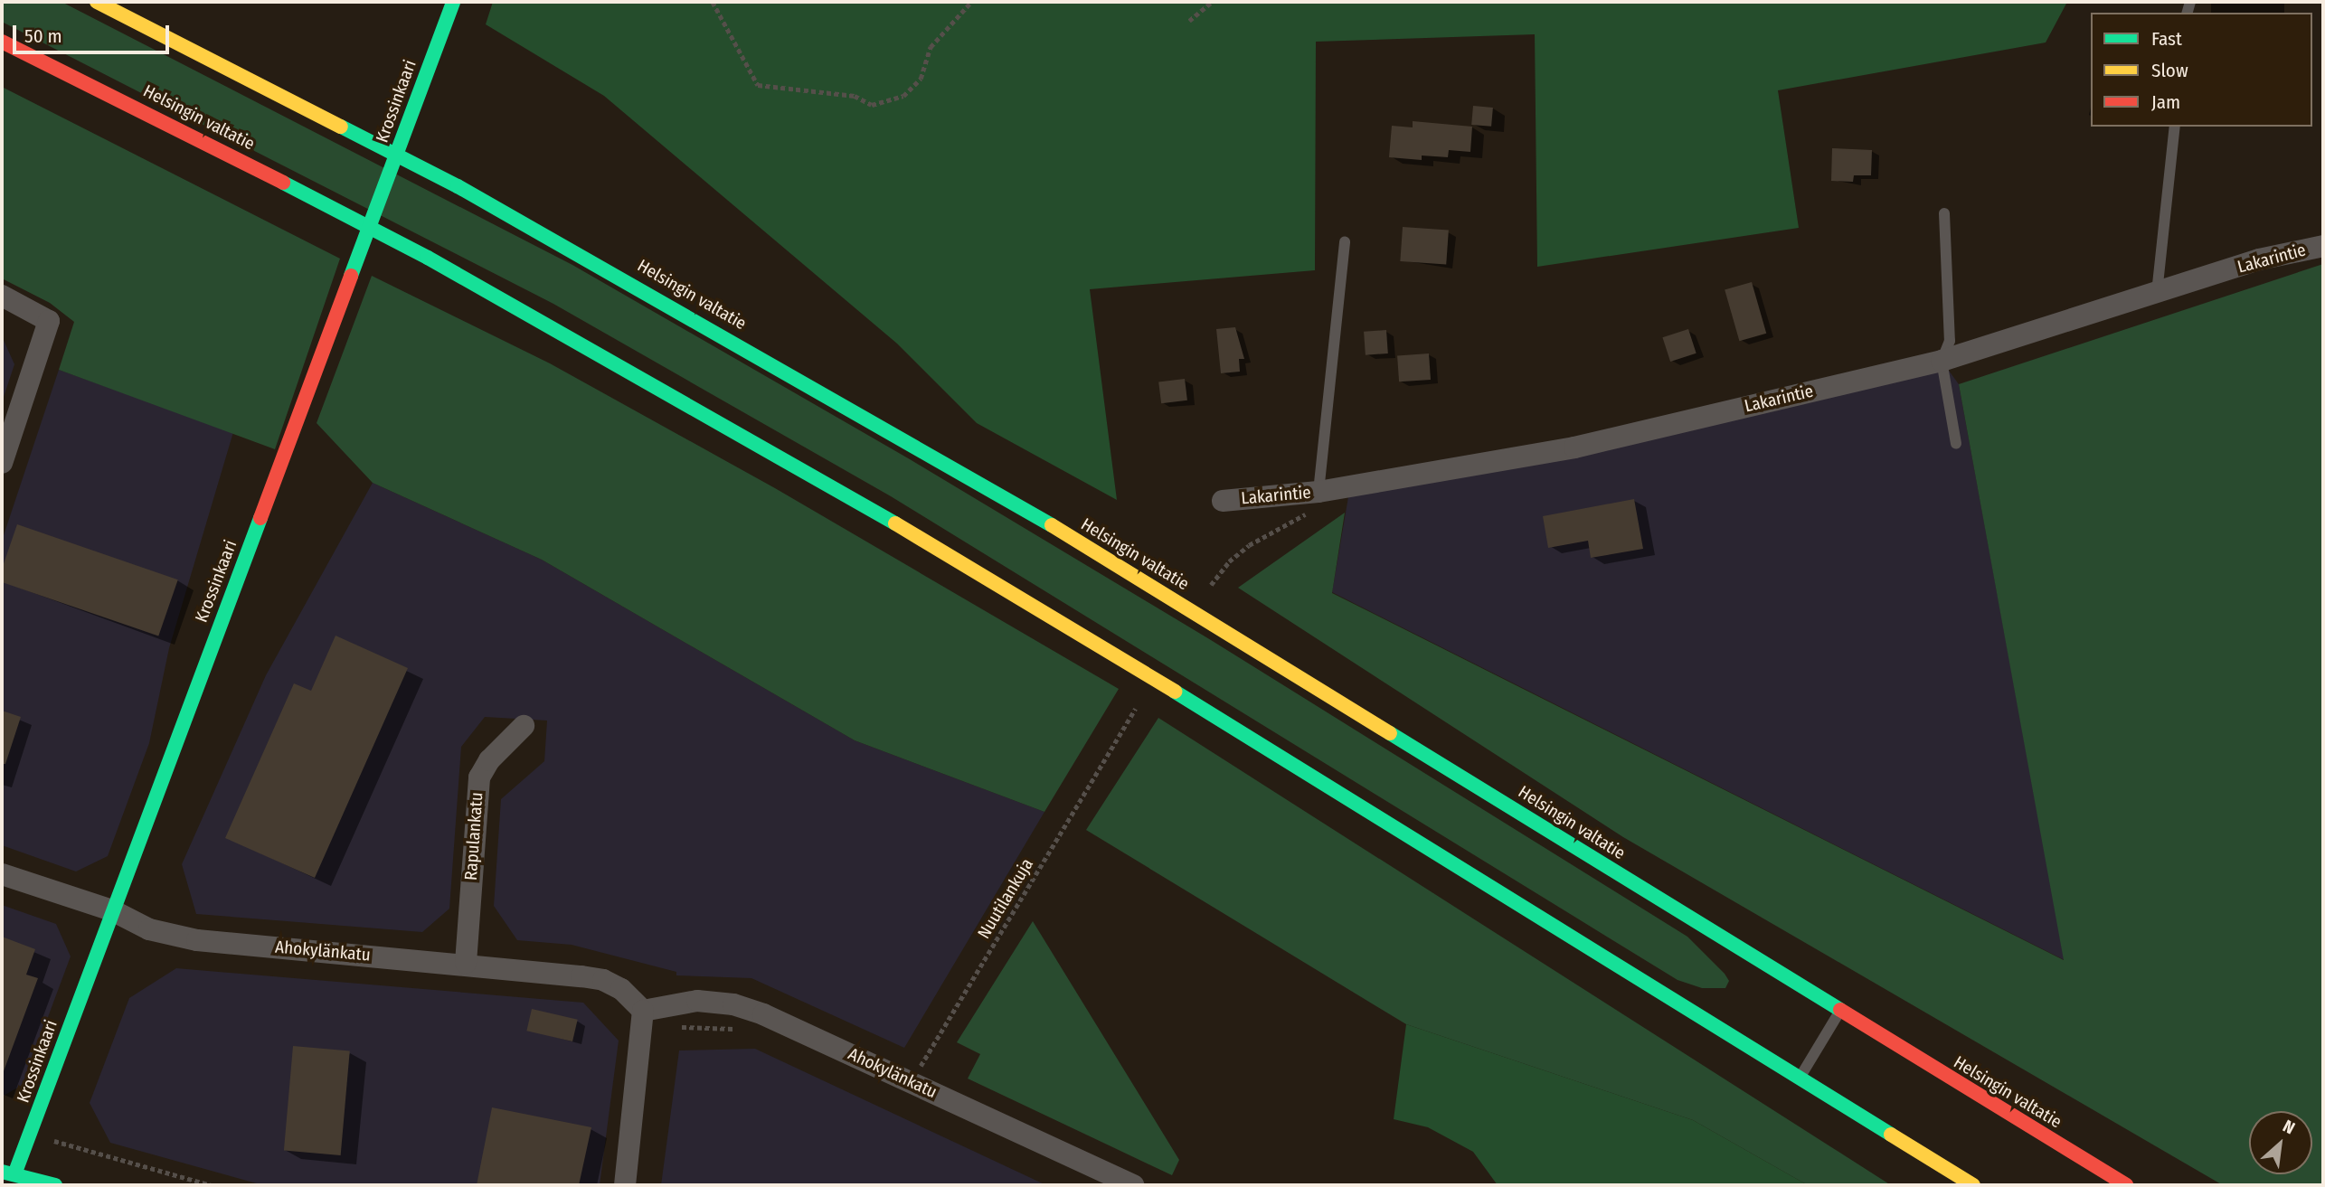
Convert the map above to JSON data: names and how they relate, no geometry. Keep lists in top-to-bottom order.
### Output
{
  "streets": {
    "main road": ["Krossinkaari", "Helsingin valtatie"],
    "street": ["Lakarintie", "Rapulankatu", "Ahokylänkatu"],
    "path": ["Nuutilankuja"]
  },
  "crossings": [
    ["Krossinkaari", "Ahokylänkatu"],
    ["Rapulankatu", "Ahokylänkatu"],
    ["Nuutilankuja", "Ahokylänkatu"]
  ],
  "legend": ["Fast", "Slow", "Jam"],
  "scale_bar": "50 m",
  "north": "top right"
}
